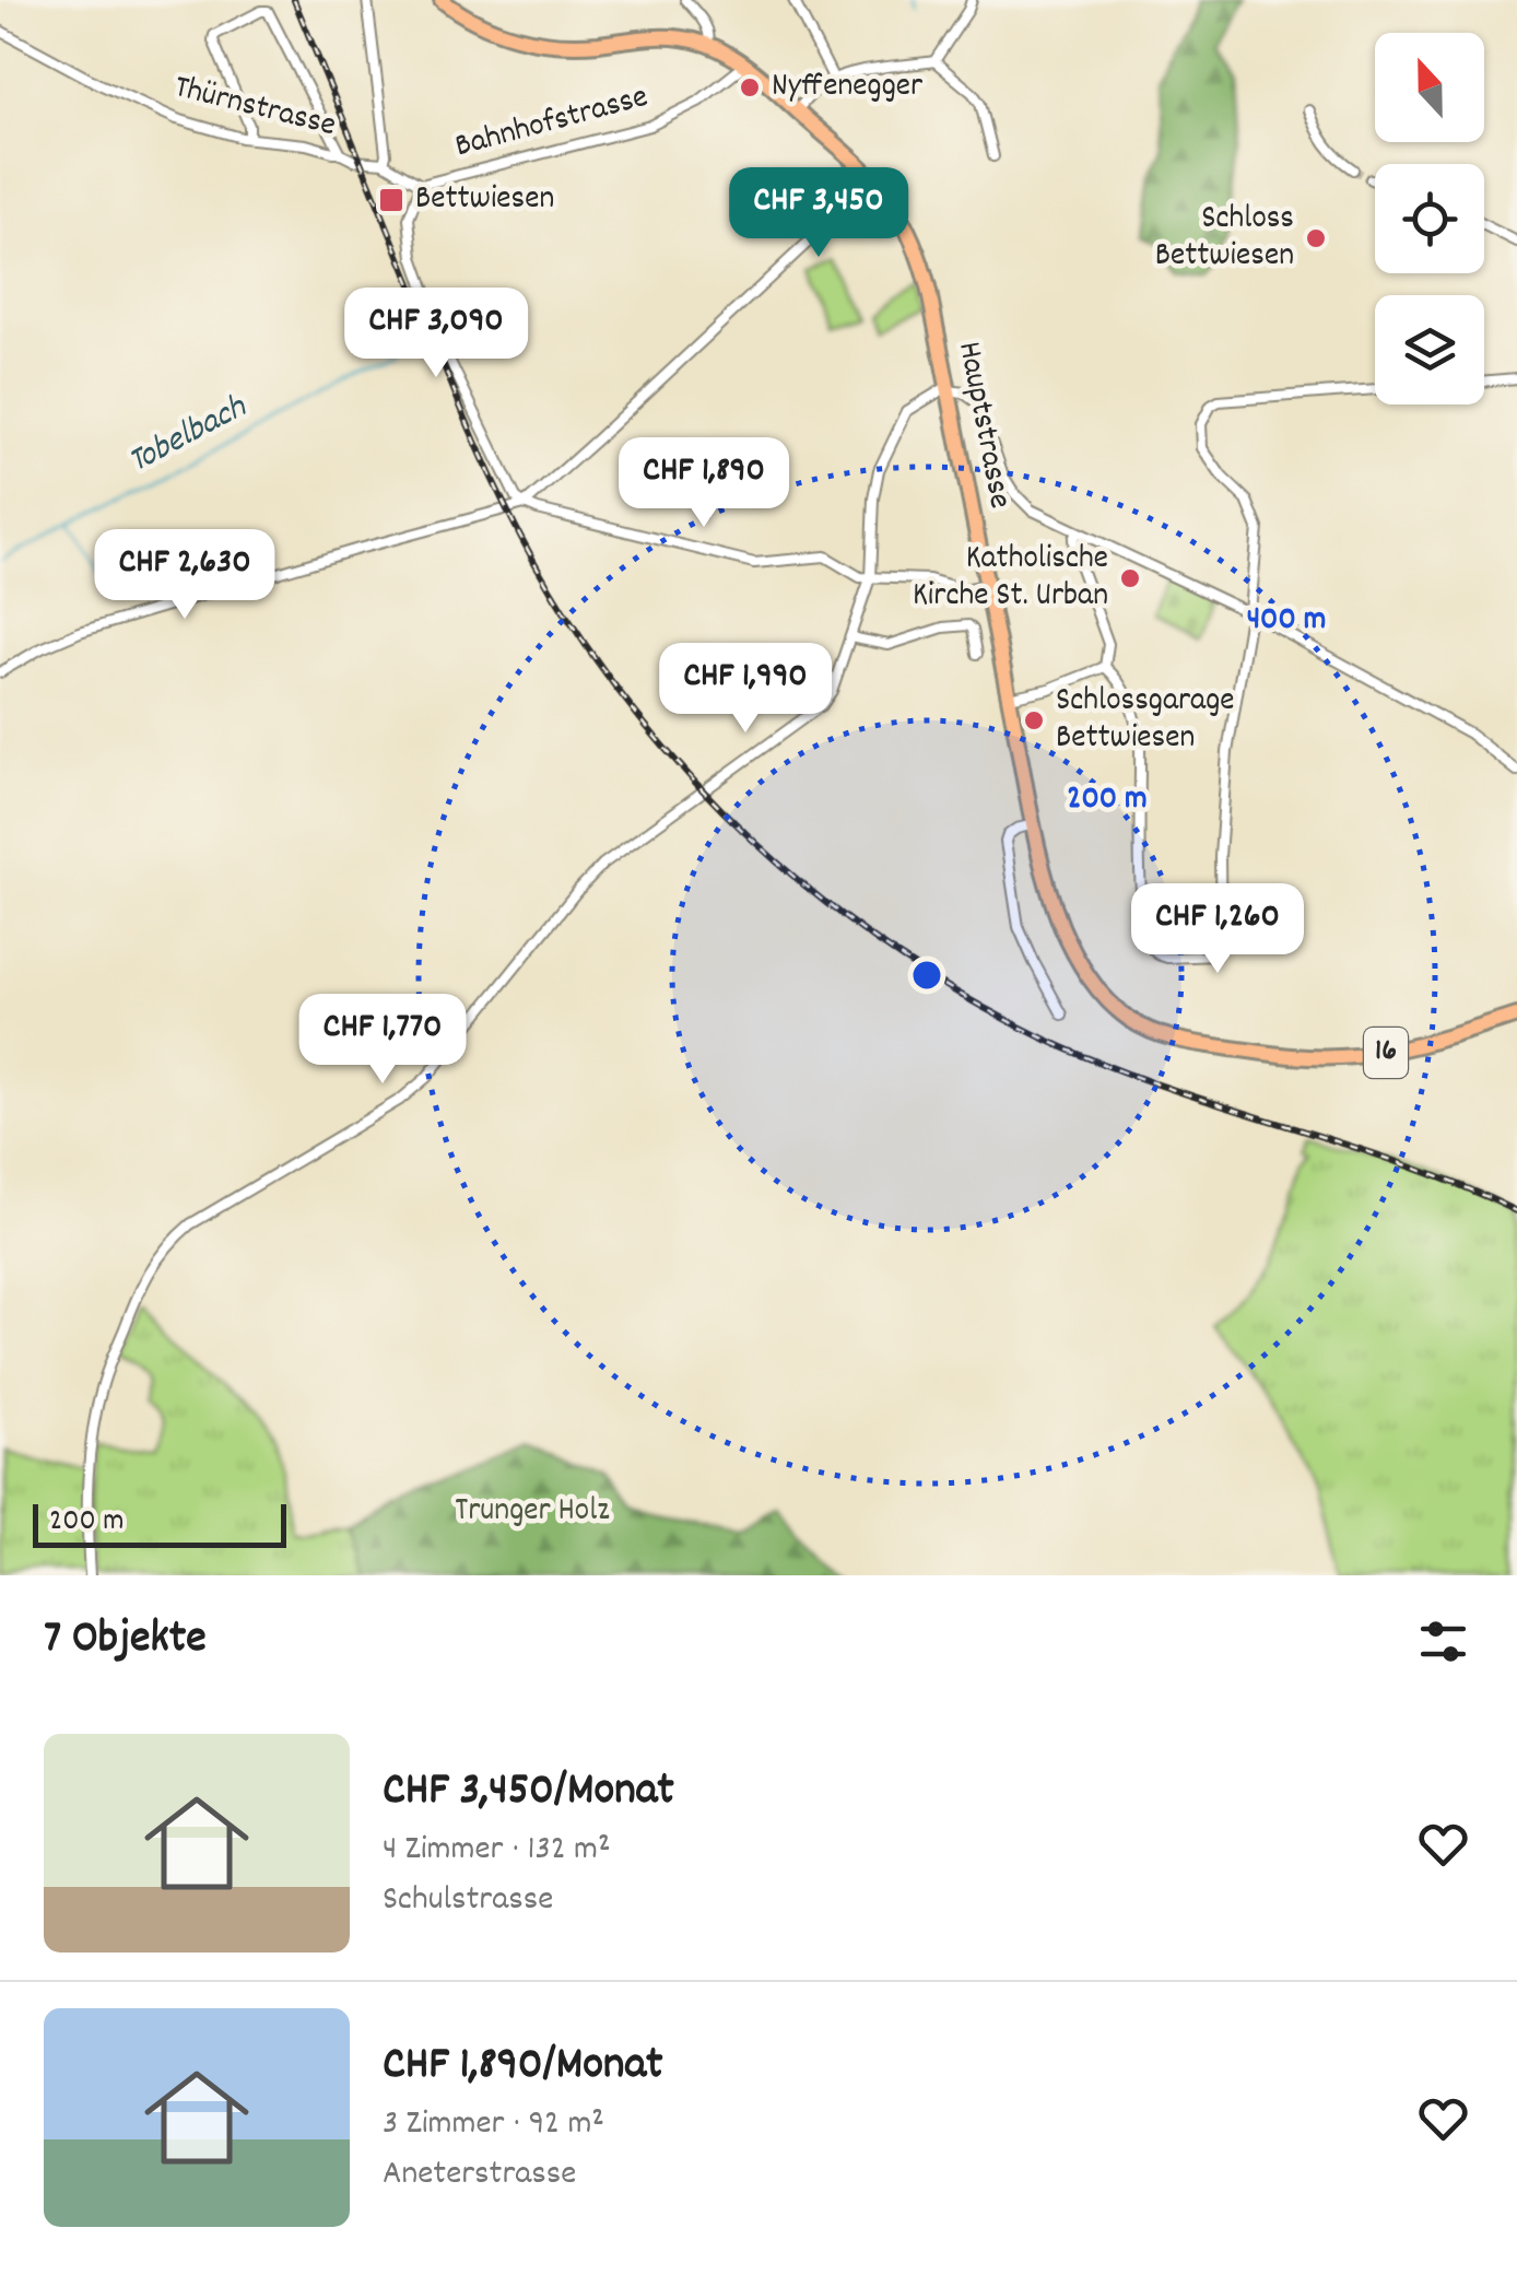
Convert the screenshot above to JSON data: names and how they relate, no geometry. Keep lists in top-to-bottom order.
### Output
{
  "streets": {
    "main road": ["Hauptstrasse", "16"],
    "street": ["Thürnstrasse", "Bahnhofstrasse"]
  },
  "crossings": [
    ["Thürnstrasse", "Bahnhofstrasse"],
    ["Bahnhofstrasse", "Hauptstrasse"]
  ],
  "water": ["Tobelbach"],
  "parks": ["Trunger Holz"],
  "places": {
    "other": [
      "Nyffenegger",
      "Schloss Bettwiesen",
      "Katholische Kirche St. Urban",
      "Schlossgarage Bettwiesen"
    ],
    "transit": ["Bettwiesen"]
  },
  "scale_bar": "200 m",
  "north": "top",
  "page": {
    "price": [
      "CHF 3,450",
      "CHF 3,090",
      "CHF 1,890",
      "CHF 2,630",
      "CHF 1,990",
      "CHF 1,260",
      "CHF 1,770"
    ],
    "scale": "200 m",
    "heading": "7 Objekte",
    "list": [
      {
        "name": "CHF 3,450/Monat",
        "note": "4 Zimmer · 132 m² · Schulstrasse"
      },
      {
        "name": "CHF 1,890/Monat",
        "note": "3 Zimmer · 92 m² · Aneterstrasse"
      }
    ]
  },
  "rings": ["400 m", "200 m"]
}
